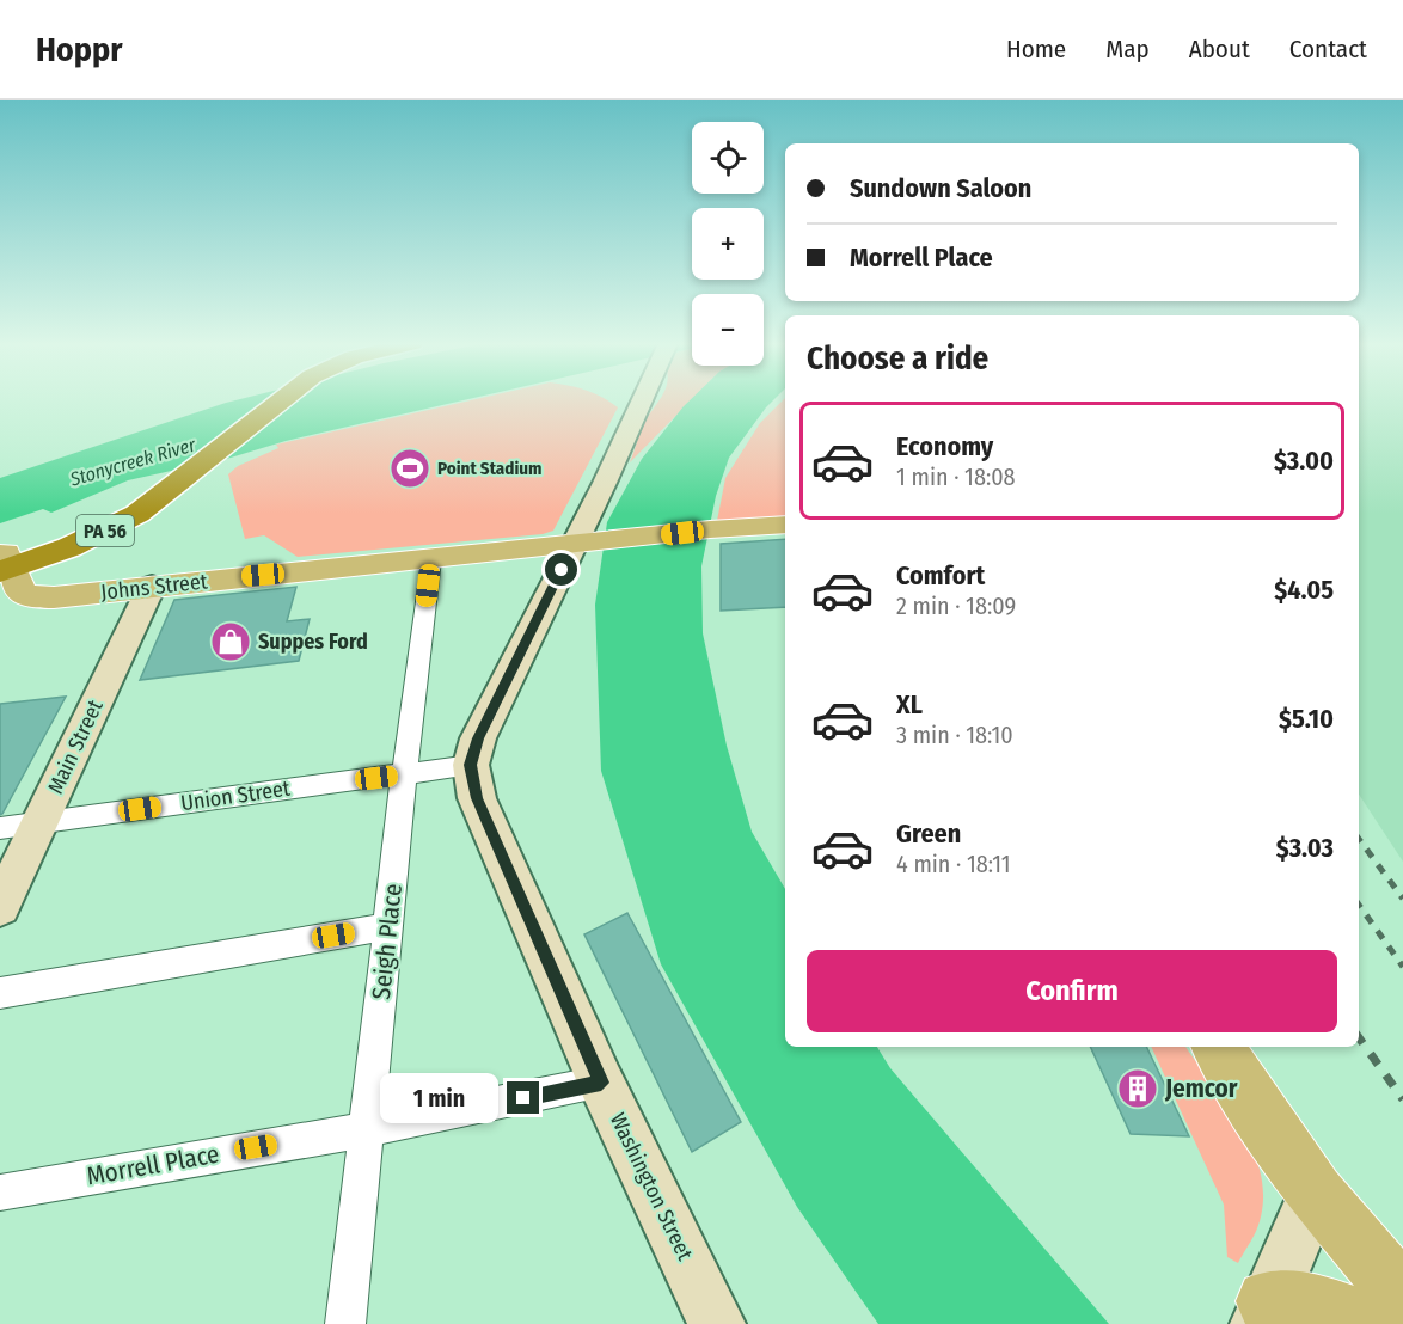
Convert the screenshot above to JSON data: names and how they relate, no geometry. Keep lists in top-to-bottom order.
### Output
{
  "streets": {
    "highway": ["PA 56"],
    "main road": ["Johns Street", "Main Street", "Washington Street"],
    "street": ["Union Street", "Seigh Place", "Morrell Place"]
  },
  "crossings": [
    ["PA 56", "Johns Street"],
    ["Johns Street", "Main Street"],
    ["Johns Street", "Seigh Place"],
    ["Main Street", "Union Street"],
    ["Union Street", "Seigh Place"],
    ["Union Street", "Washington Street"],
    ["Seigh Place", "Morrell Place"],
    ["Morrell Place", "Washington Street"]
  ],
  "water": ["Stonycreek River"],
  "places": {
    "sports": ["Point Stadium"],
    "shop": ["Suppes Ford"],
    "building": ["Jemcor"]
  },
  "page": {
    "header": "Hoppr",
    "nav": [
      "Home",
      "Map",
      "About",
      "Contact"
    ],
    "map_buttons": ["+", "−"],
    "banner": ["Sundown Saloon", "Morrell Place"],
    "heading": "Choose a ride",
    "list": [
      {
        "name": "Economy",
        "note": "1 min · 18:08",
        "value": "$3.00"
      },
      {
        "name": "Comfort",
        "note": "2 min · 18:09",
        "value": "$4.05"
      },
      {
        "name": "XL",
        "note": "3 min · 18:10",
        "value": "$5.10"
      },
      {
        "name": "Green",
        "note": "4 min · 18:11",
        "value": "$3.03"
      }
    ],
    "buttons": "Confirm",
    "bubble": "1 min"
  }
}
